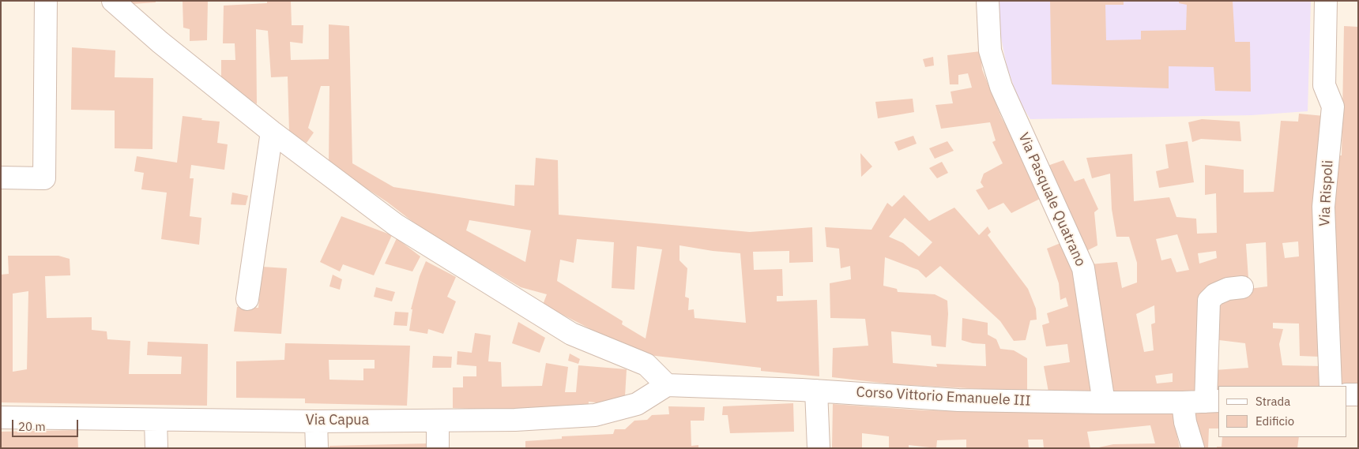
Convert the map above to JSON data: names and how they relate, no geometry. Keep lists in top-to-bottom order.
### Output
{
  "streets": {
    "street": [
      "Via Rispoli",
      "Via Pasquale Quatrano",
      "Corso Vittorio Emanuele III",
      "Via Capua"
    ]
  },
  "crossings": [
    ["Via Pasquale Quatrano", "Corso Vittorio Emanuele III"],
    ["Corso Vittorio Emanuele III", "Via Capua"]
  ],
  "legend": ["Strada", "Edificio"],
  "scale_bar": "20 m"
}
